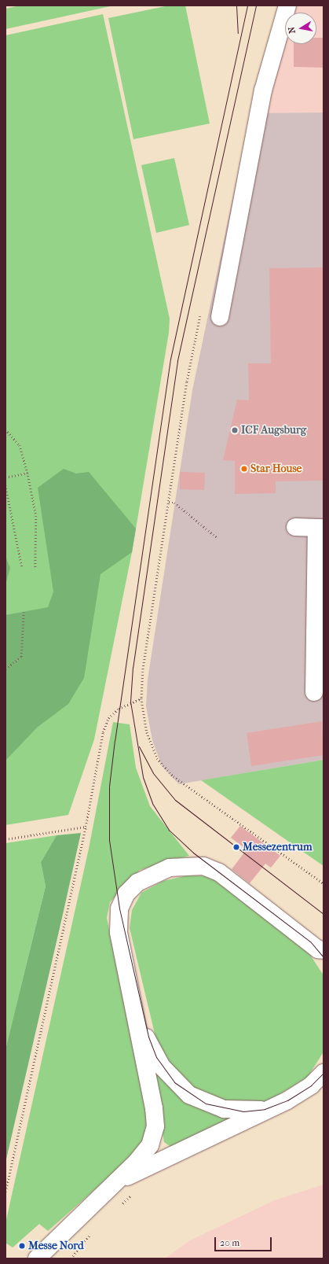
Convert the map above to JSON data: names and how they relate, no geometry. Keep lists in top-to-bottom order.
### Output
{
  "places": [
    "ICF Augsburg",
    "Star House",
    "Messezentrum",
    "Messe Nord"
  ],
  "scale_bar": "20 m",
  "north": "left"
}
